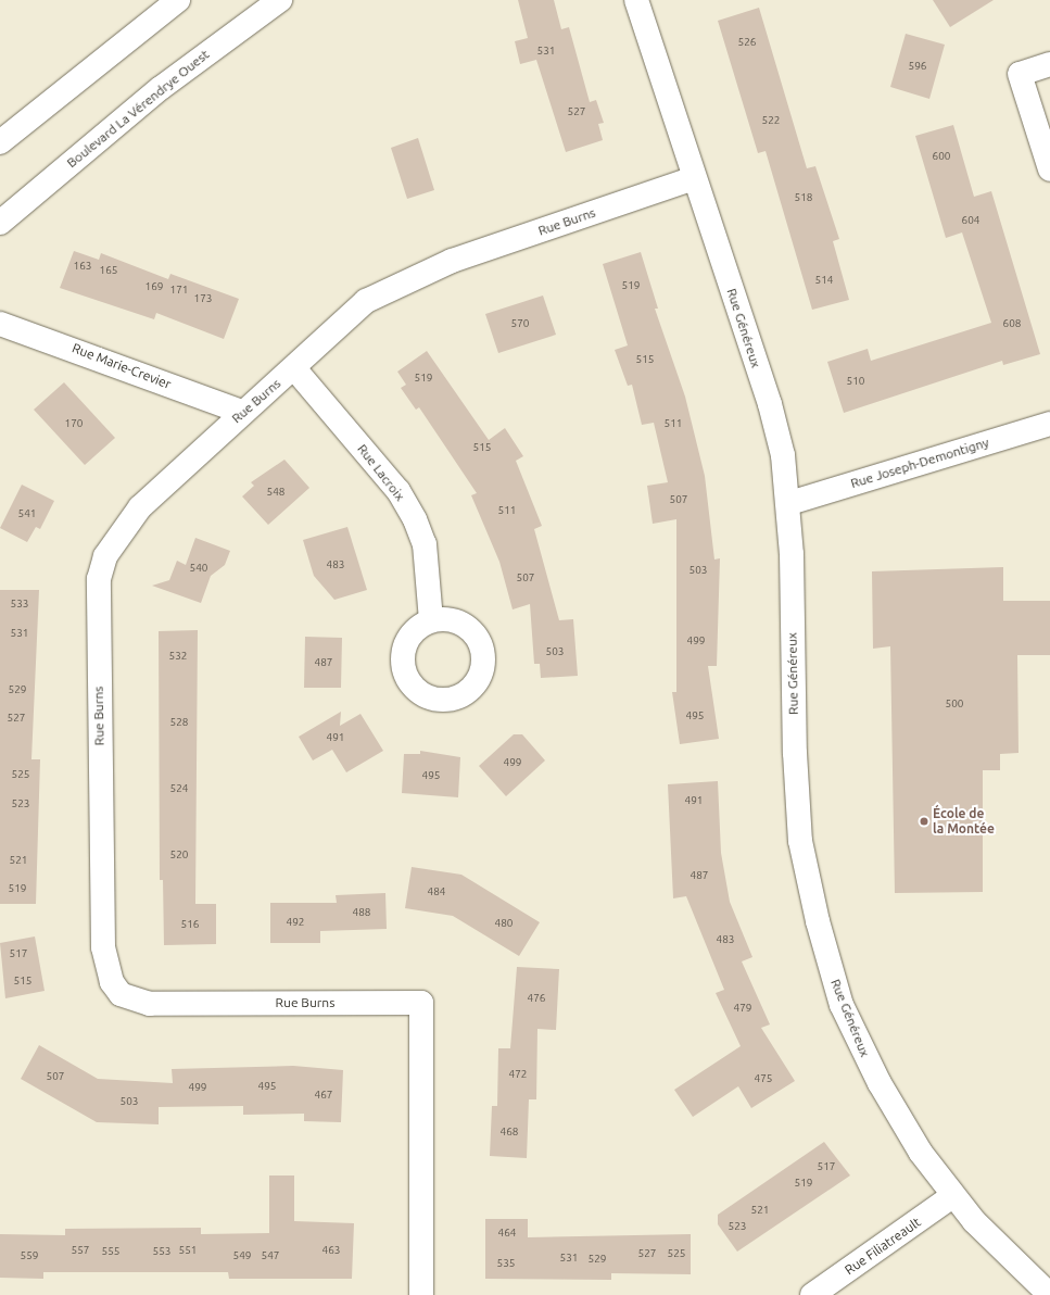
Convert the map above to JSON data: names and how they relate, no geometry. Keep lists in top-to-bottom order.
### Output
{
  "streets": {
    "street": [
      "Boulevard La Vérendrye Ouest",
      "Rue Burns",
      "Rue Généreux",
      "Rue Marie-Crevier",
      "Rue Joseph-Demontigny",
      "Rue Lacroix",
      "Rue Filiatreault"
    ]
  },
  "crossings": [
    ["Rue Burns", "Rue Généreux"],
    ["Rue Burns", "Rue Marie-Crevier"],
    ["Rue Burns", "Rue Lacroix"],
    ["Rue Généreux", "Rue Joseph-Demontigny"],
    ["Rue Généreux", "Rue Filiatreault"]
  ],
  "places": ["École de la Montée"],
  "house_numbers": [
    "526",
    "531",
    "596",
    "527",
    "522",
    "600",
    "518",
    "604",
    "163",
    "165",
    "514",
    "519",
    "169",
    "171",
    "173",
    "570",
    "608",
    "515",
    "519",
    "510",
    "170",
    "511",
    "515",
    "548",
    "507",
    "511",
    "541",
    "483",
    "540",
    "503",
    "507",
    "533",
    "531",
    "499",
    "503",
    "532",
    "487",
    "529",
    "500",
    "495",
    "527",
    "528",
    "491",
    "499",
    "525",
    "495",
    "524",
    "491",
    "523",
    "520",
    "521",
    "487",
    "519",
    "484",
    "488",
    "492",
    "480",
    "516",
    "483",
    "517",
    "515",
    "476",
    "479",
    "472",
    "507",
    "475",
    "495",
    "499",
    "467",
    "503",
    "468",
    "517",
    "519",
    "521",
    "523",
    "464",
    "557",
    "551",
    "463",
    "555",
    "553",
    "527",
    "525",
    "559",
    "549",
    "547",
    "531",
    "529",
    "535"
  ]
}
